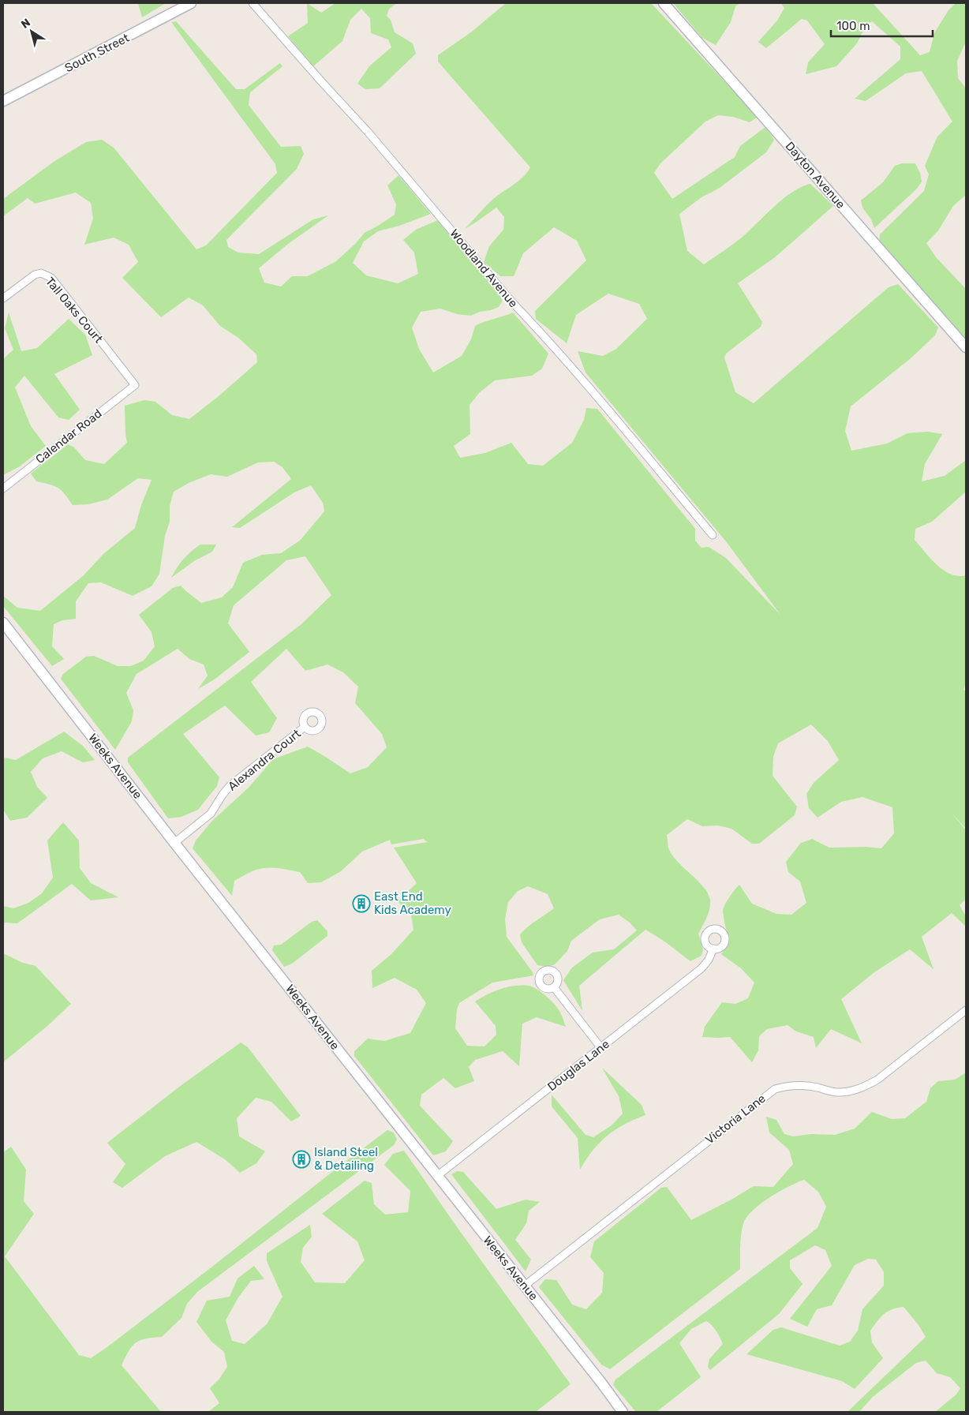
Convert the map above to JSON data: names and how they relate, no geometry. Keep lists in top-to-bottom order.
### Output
{
  "streets": {
    "street": [
      "South Street",
      "Dayton Avenue",
      "Woodland Avenue",
      "Tall Oaks Court",
      "Calendar Road",
      "Alexandra Court",
      "Weeks Avenue",
      "Douglas Lane",
      "Victoria Lane"
    ]
  },
  "crossings": [
    ["Tall Oaks Court", "Calendar Road"],
    ["Alexandra Court", "Weeks Avenue"],
    ["Weeks Avenue", "Douglas Lane"],
    ["Weeks Avenue", "Victoria Lane"]
  ],
  "places": {
    "building": ["East End Kids Academy", "Island Steel & Detailing"]
  },
  "scale_bar": "100 m",
  "north": "top left"
}
